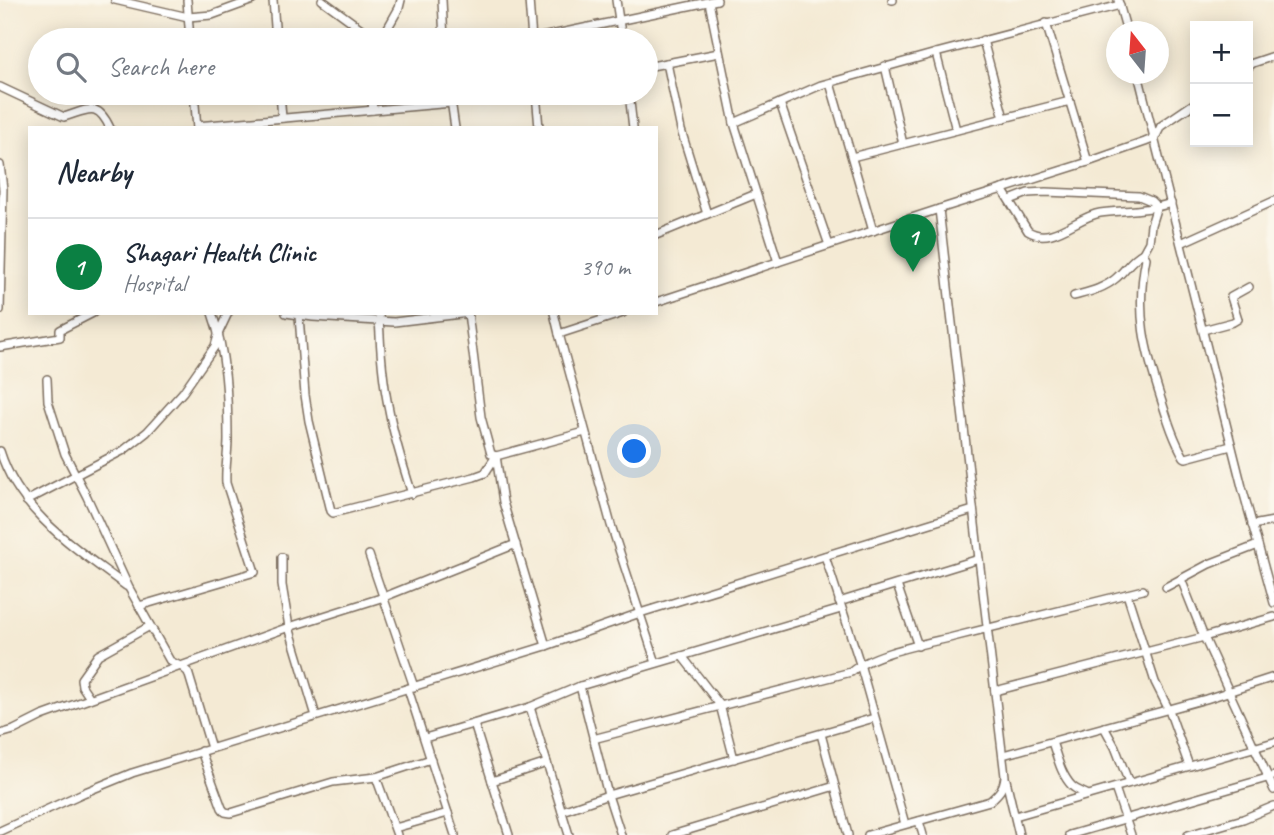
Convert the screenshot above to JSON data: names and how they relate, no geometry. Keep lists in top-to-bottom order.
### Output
{
  "north": "top",
  "page": {
    "map_buttons": ["+", "−"],
    "search": "Search here",
    "heading": "Nearby",
    "pins": "1",
    "list": [
      {
        "mark": "1",
        "name": "Shagari Health Clinic",
        "note": "Hospital",
        "value": "390 m"
      }
    ]
  }
}
